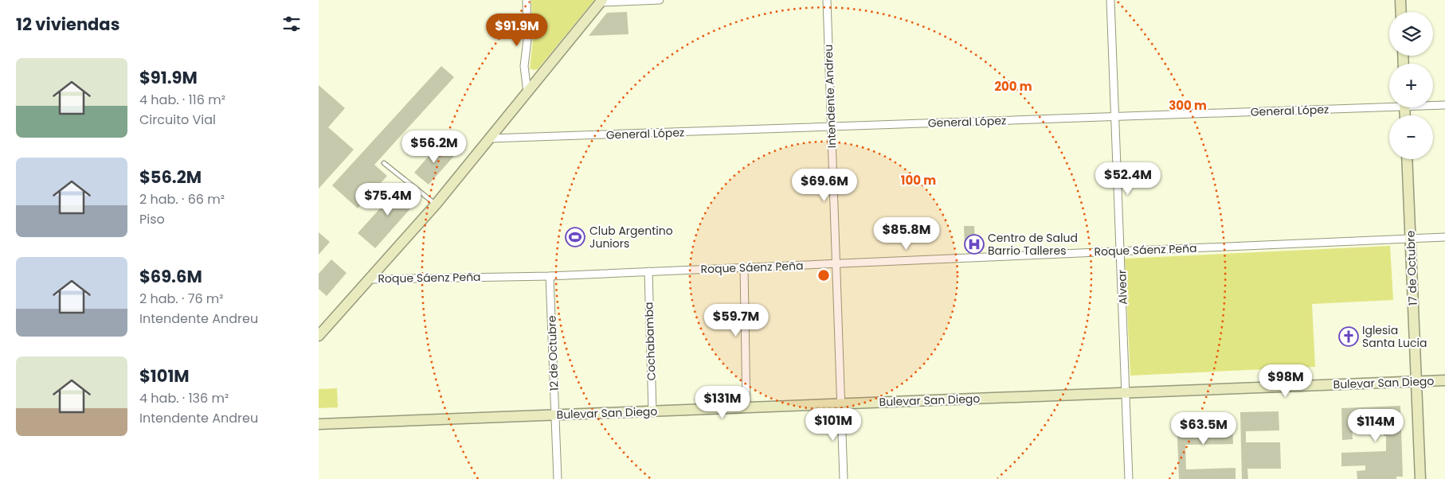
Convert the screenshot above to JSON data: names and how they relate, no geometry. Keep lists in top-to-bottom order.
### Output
{
  "streets": {
    "street": [
      "Intendente Andreu",
      "General López",
      "Roque Sáenz Peña",
      "17 de Octubre",
      "Alvear",
      "Cochabamba",
      "12 de Octubre",
      "Bulevar San Diego"
    ]
  },
  "crossings": [
    ["Intendente Andreu", "General López"],
    ["Intendente Andreu", "Roque Sáenz Peña"],
    ["Intendente Andreu", "Bulevar San Diego"],
    ["General López", "Alvear"],
    ["Roque Sáenz Peña", "17 de Octubre"],
    ["Roque Sáenz Peña", "Alvear"],
    ["Roque Sáenz Peña", "Cochabamba"],
    ["Roque Sáenz Peña", "12 de Octubre"],
    ["17 de Octubre", "Bulevar San Diego"],
    ["Alvear", "Bulevar San Diego"],
    ["Cochabamba", "Bulevar San Diego"],
    ["12 de Octubre", "Bulevar San Diego"]
  ],
  "places": {
    "sports": ["Club Argentino Juniors"],
    "hospital": ["Centro de Salud Barrio Talleres"],
    "church": ["Iglesia Santa Lucia"]
  },
  "page": {
    "heading": "12 viviendas",
    "map_buttons": ["+", "−"],
    "price": [
      "$91.9M",
      "$56.2M",
      "$52.4M",
      "$69.6M",
      "$75.4M",
      "$85.8M",
      "$59.7M",
      "$98M",
      "$131M",
      "$101M",
      "$114M",
      "$63.5M"
    ],
    "list": [
      {
        "name": "$91.9M",
        "note": "4 hab. · 116 m² · Circuito Vial"
      },
      {
        "name": "$56.2M",
        "note": "2 hab. · 66 m² · Piso"
      },
      {
        "name": "$69.6M",
        "note": "2 hab. · 76 m² · Intendente Andreu"
      },
      {
        "name": "$101M",
        "note": "4 hab. · 136 m² · Intendente Andreu"
      }
    ]
  },
  "rings": ["200 m", "300 m", "100 m"]
}
